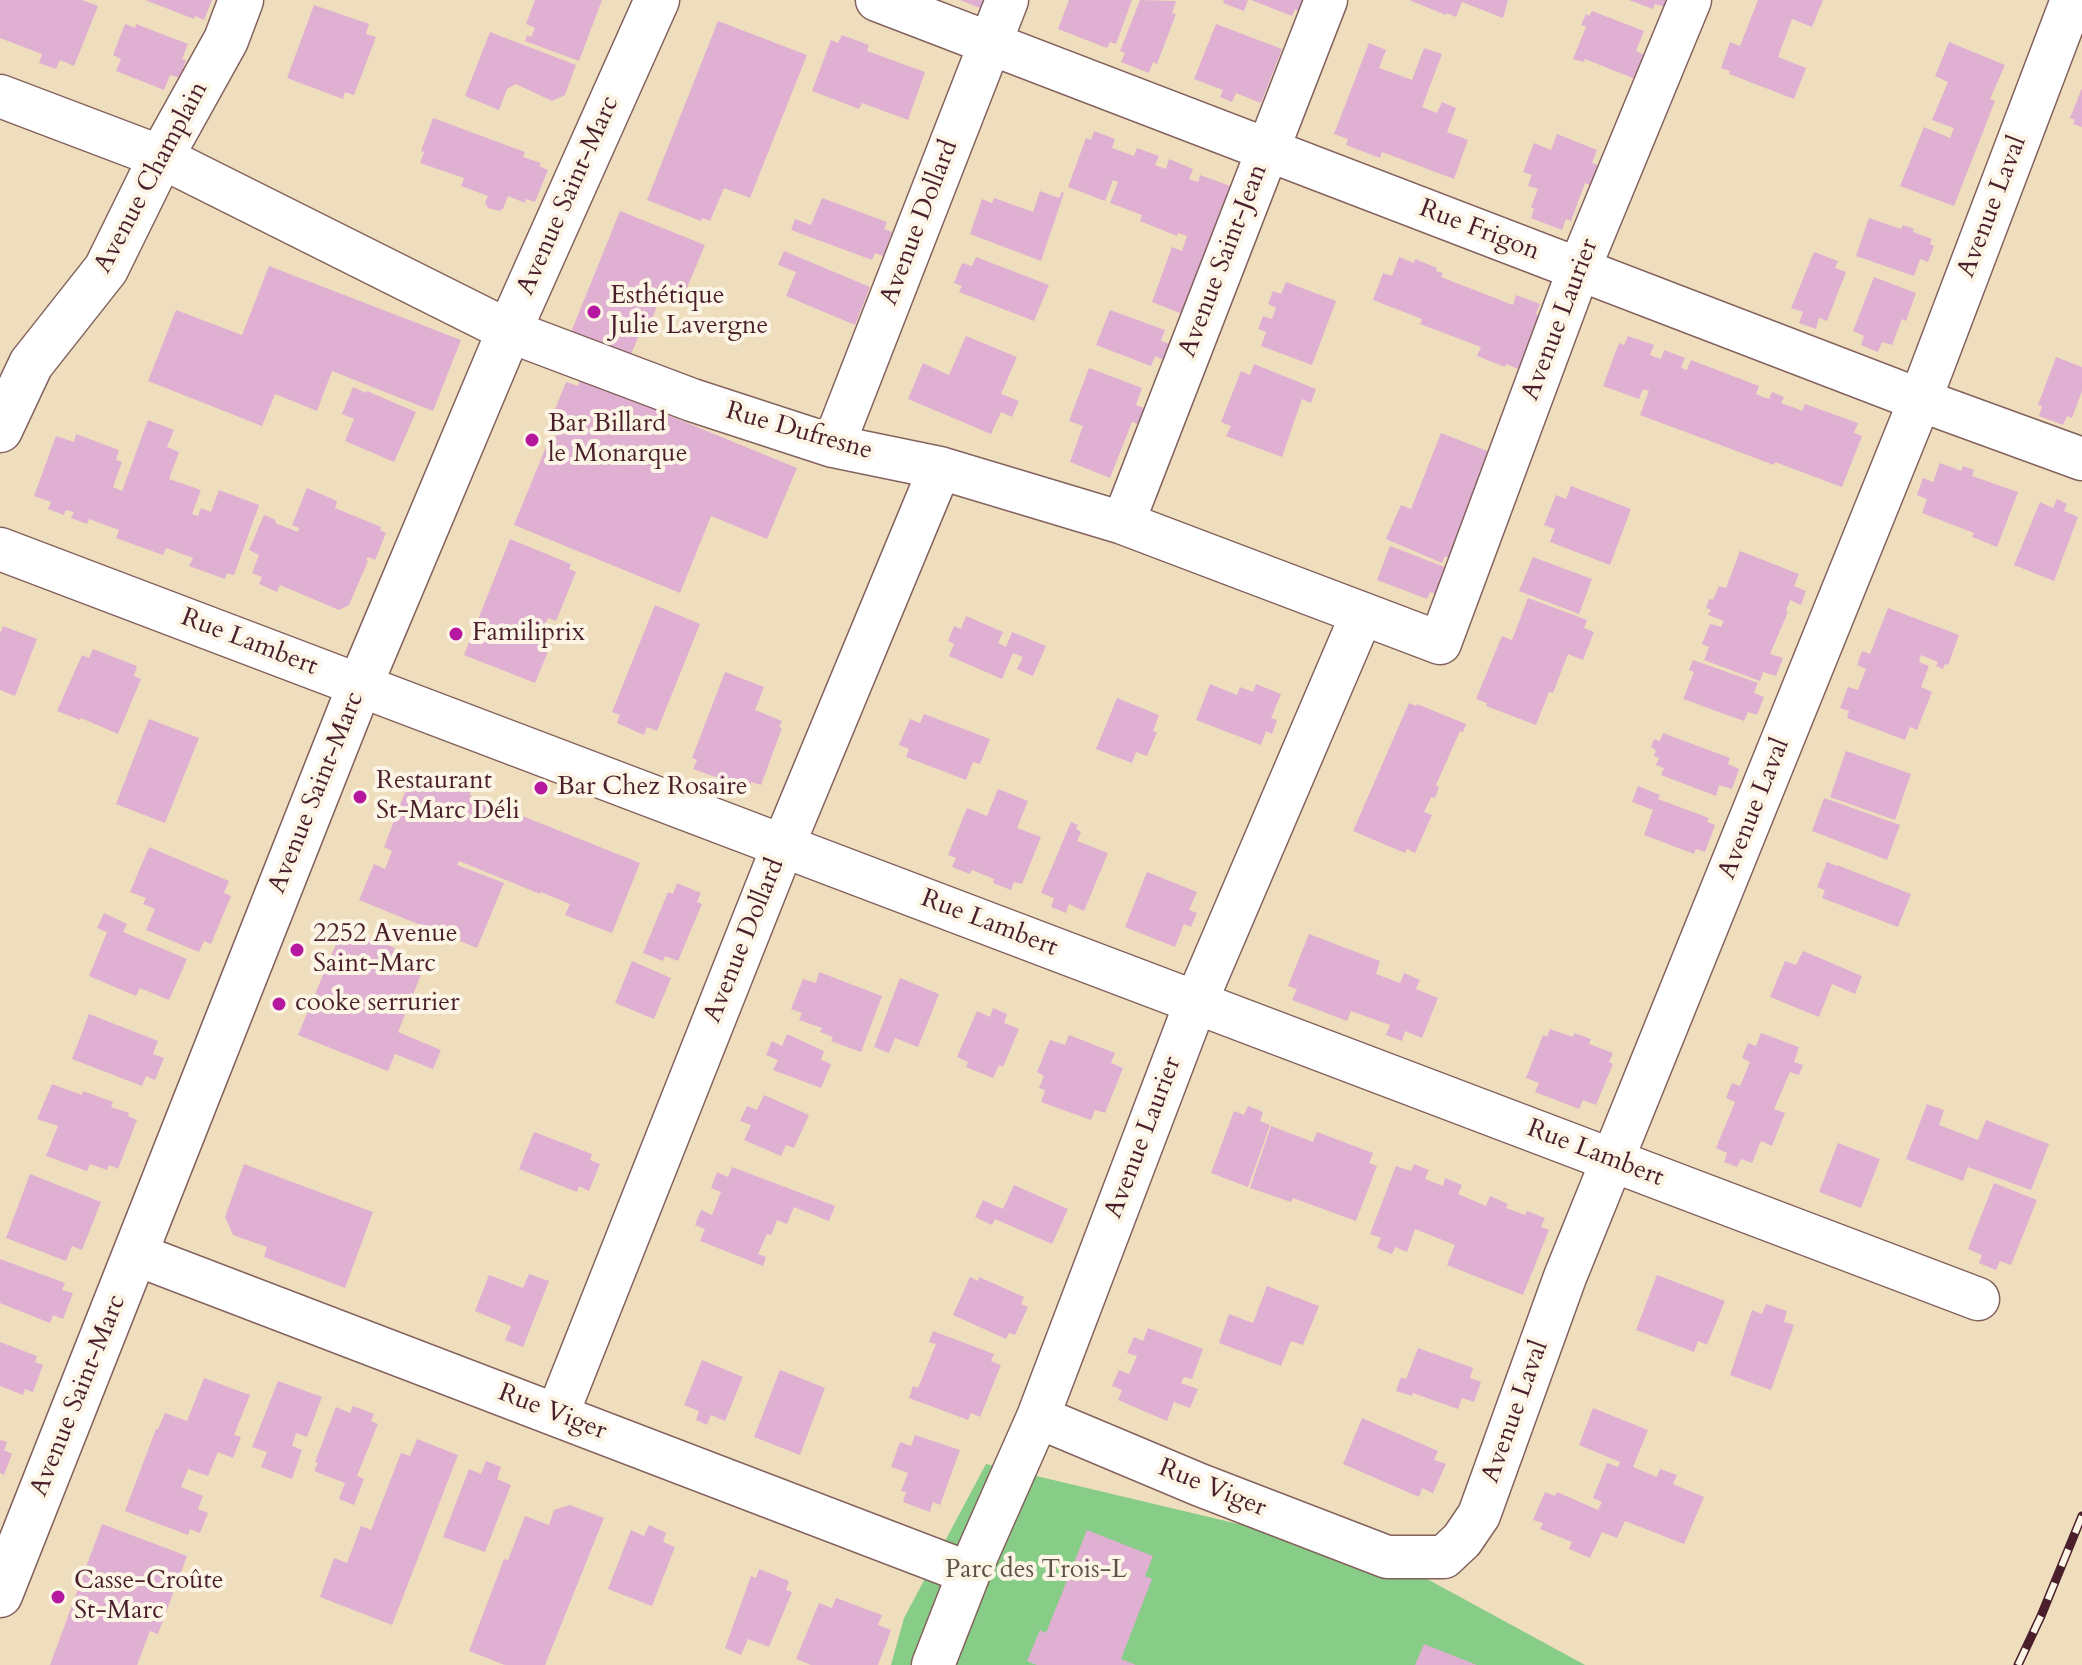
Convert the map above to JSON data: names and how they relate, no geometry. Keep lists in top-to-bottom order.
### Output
{
  "streets": {
    "main road": ["Avenue Champlain", "Avenue Saint-Marc"],
    "street": [
      "Avenue Laval",
      "Avenue Dollard",
      "Rue Frigon",
      "Avenue Saint-Jean",
      "Avenue Laurier",
      "Rue Dufresne",
      "Rue Lambert",
      "Rue Viger"
    ]
  },
  "crossings": [
    ["Avenue Champlain", "Rue Dufresne"],
    ["Avenue Saint-Marc", "Rue Dufresne"],
    ["Avenue Saint-Marc", "Rue Lambert"],
    ["Avenue Saint-Marc", "Rue Viger"],
    ["Avenue Laval", "Rue Frigon"],
    ["Avenue Laval", "Rue Lambert"],
    ["Avenue Laval", "Rue Viger"],
    ["Avenue Dollard", "Rue Frigon"],
    ["Avenue Dollard", "Rue Dufresne"],
    ["Avenue Dollard", "Rue Lambert"],
    ["Avenue Dollard", "Rue Viger"],
    ["Rue Frigon", "Avenue Saint-Jean"],
    ["Rue Frigon", "Avenue Laurier"],
    ["Avenue Saint-Jean", "Rue Dufresne"],
    ["Avenue Laurier", "Rue Dufresne"],
    ["Avenue Laurier", "Rue Lambert"],
    ["Avenue Laurier", "Rue Viger"]
  ],
  "parks": ["Parc des Trois-L"],
  "places": [
    "Esthétique Julie Lavergne",
    "Bar Billard le Monarque",
    "Familiprix",
    "Bar Chez Rosaire",
    "Restaurant St-Marc Déli",
    "2252 Avenue Saint-Marc",
    "cooke serrurier",
    "Casse-Croûte St-Marc"
  ]
}
